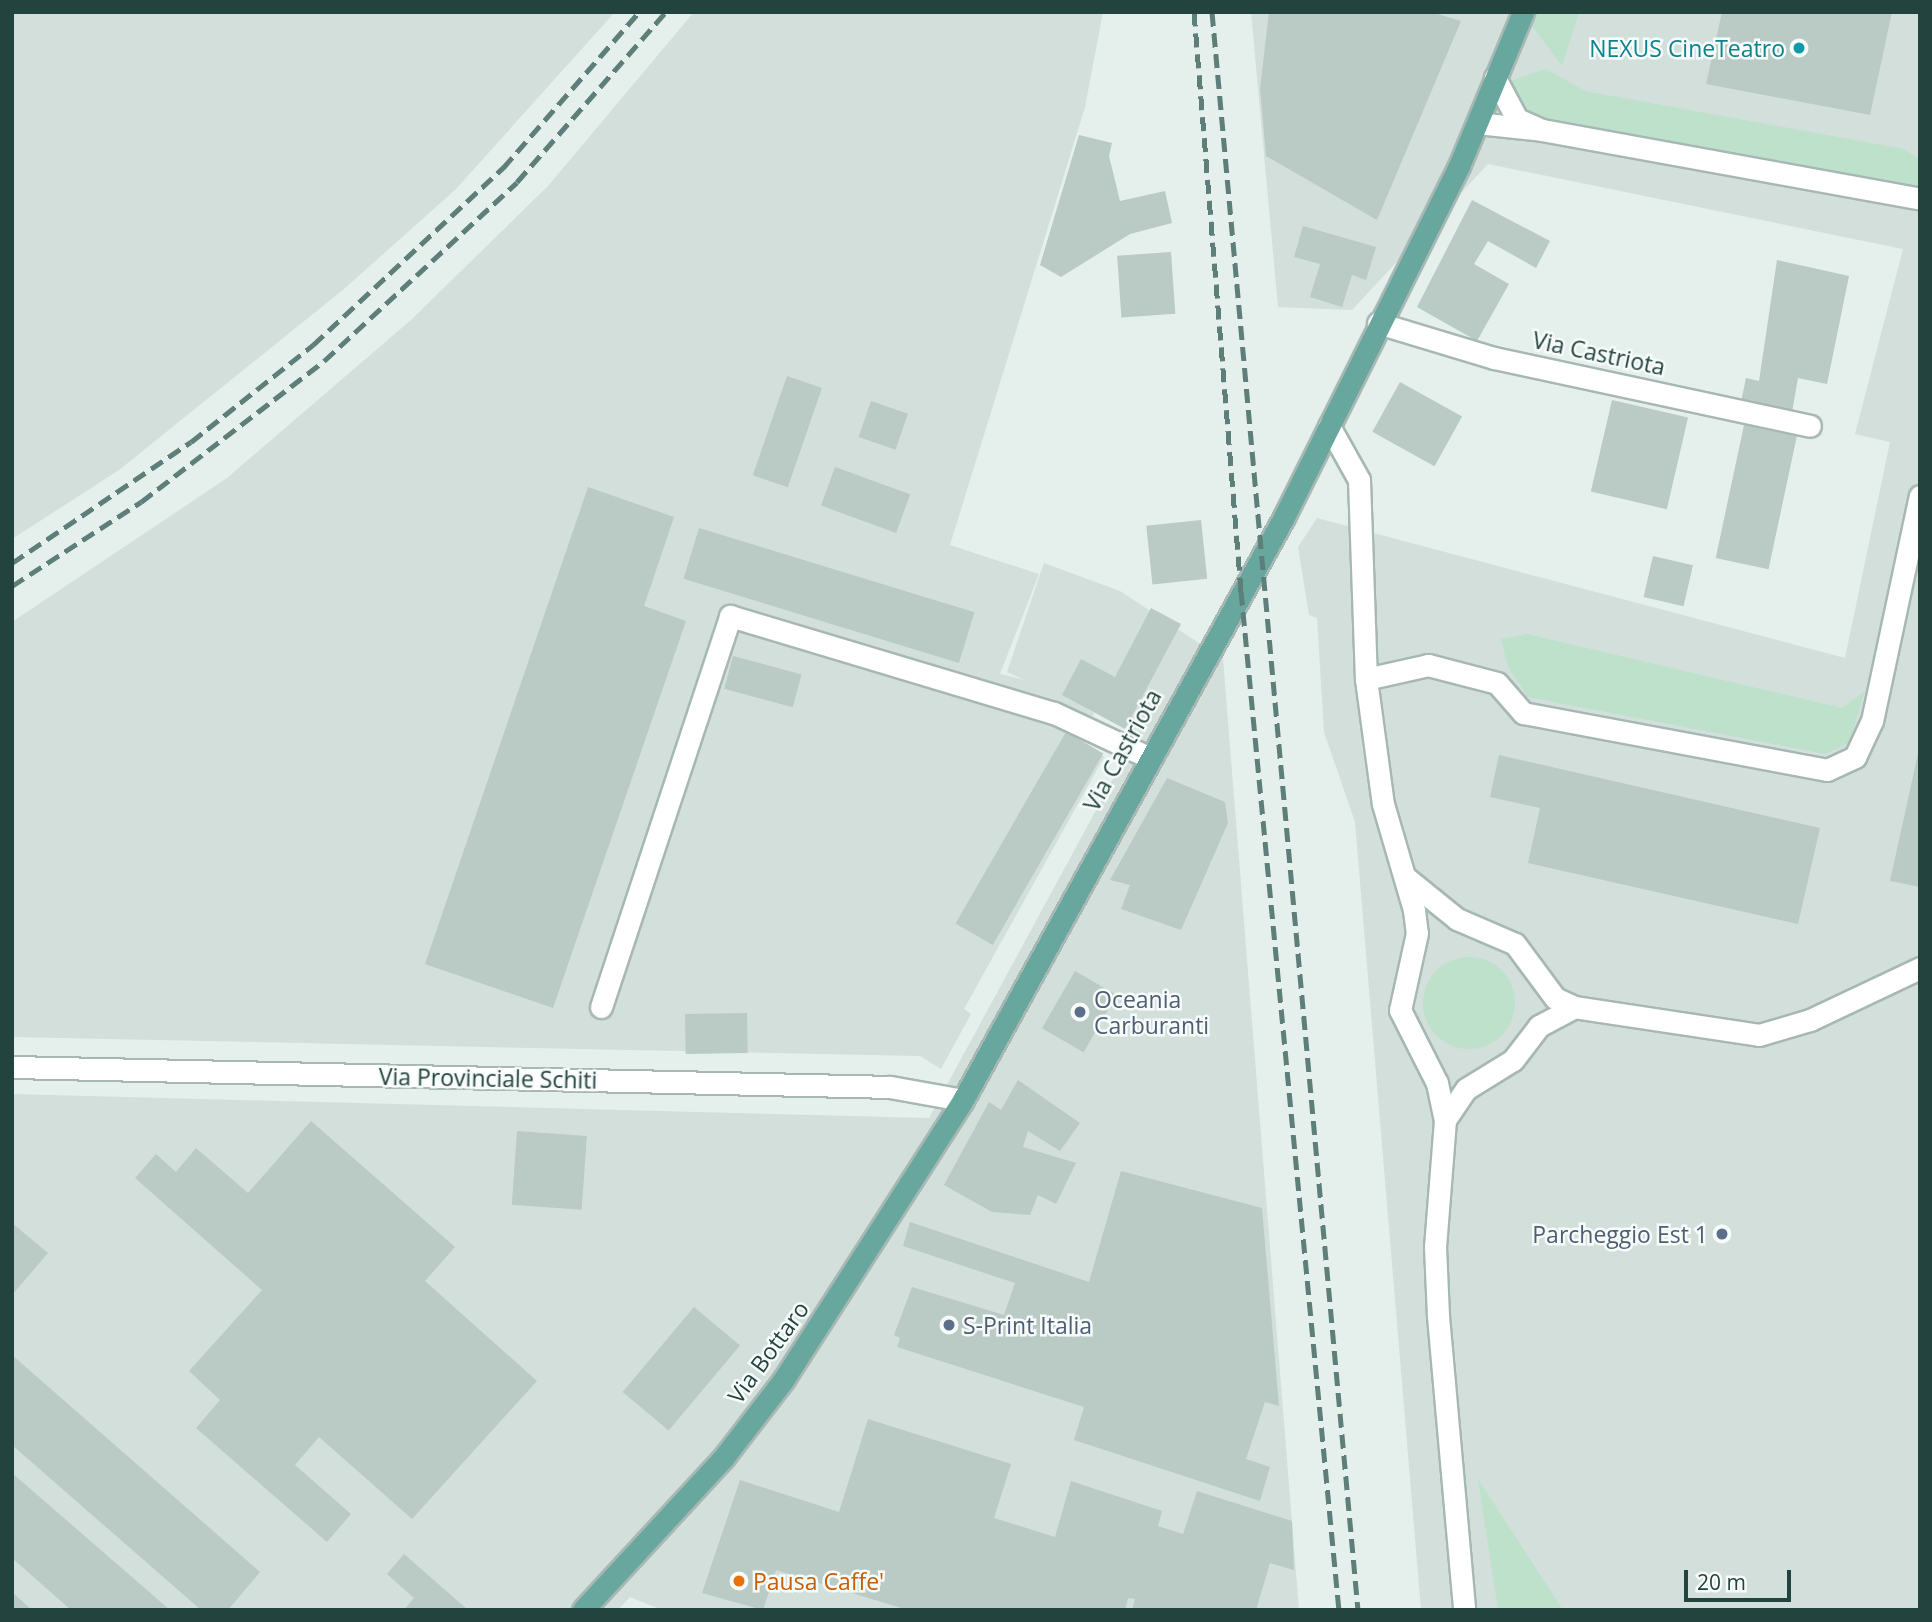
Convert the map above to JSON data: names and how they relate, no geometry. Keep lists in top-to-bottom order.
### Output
{
  "streets": {
    "main road": ["Via Castriota", "Via Bottaro"],
    "street": ["Via Provinciale Schiti"]
  },
  "crossings": [
    ["Via Castriota", "Via Provinciale Schiti"],
    ["Via Castriota", "Via Bottaro"],
    ["Via Provinciale Schiti", "Via Bottaro"]
  ],
  "places": [
    "NEXUS CineTeatro",
    "Oceania Carburanti",
    "Parcheggio Est 1",
    "S-Print Italia",
    "Pausa Caffe'"
  ],
  "scale_bar": "20 m"
}
